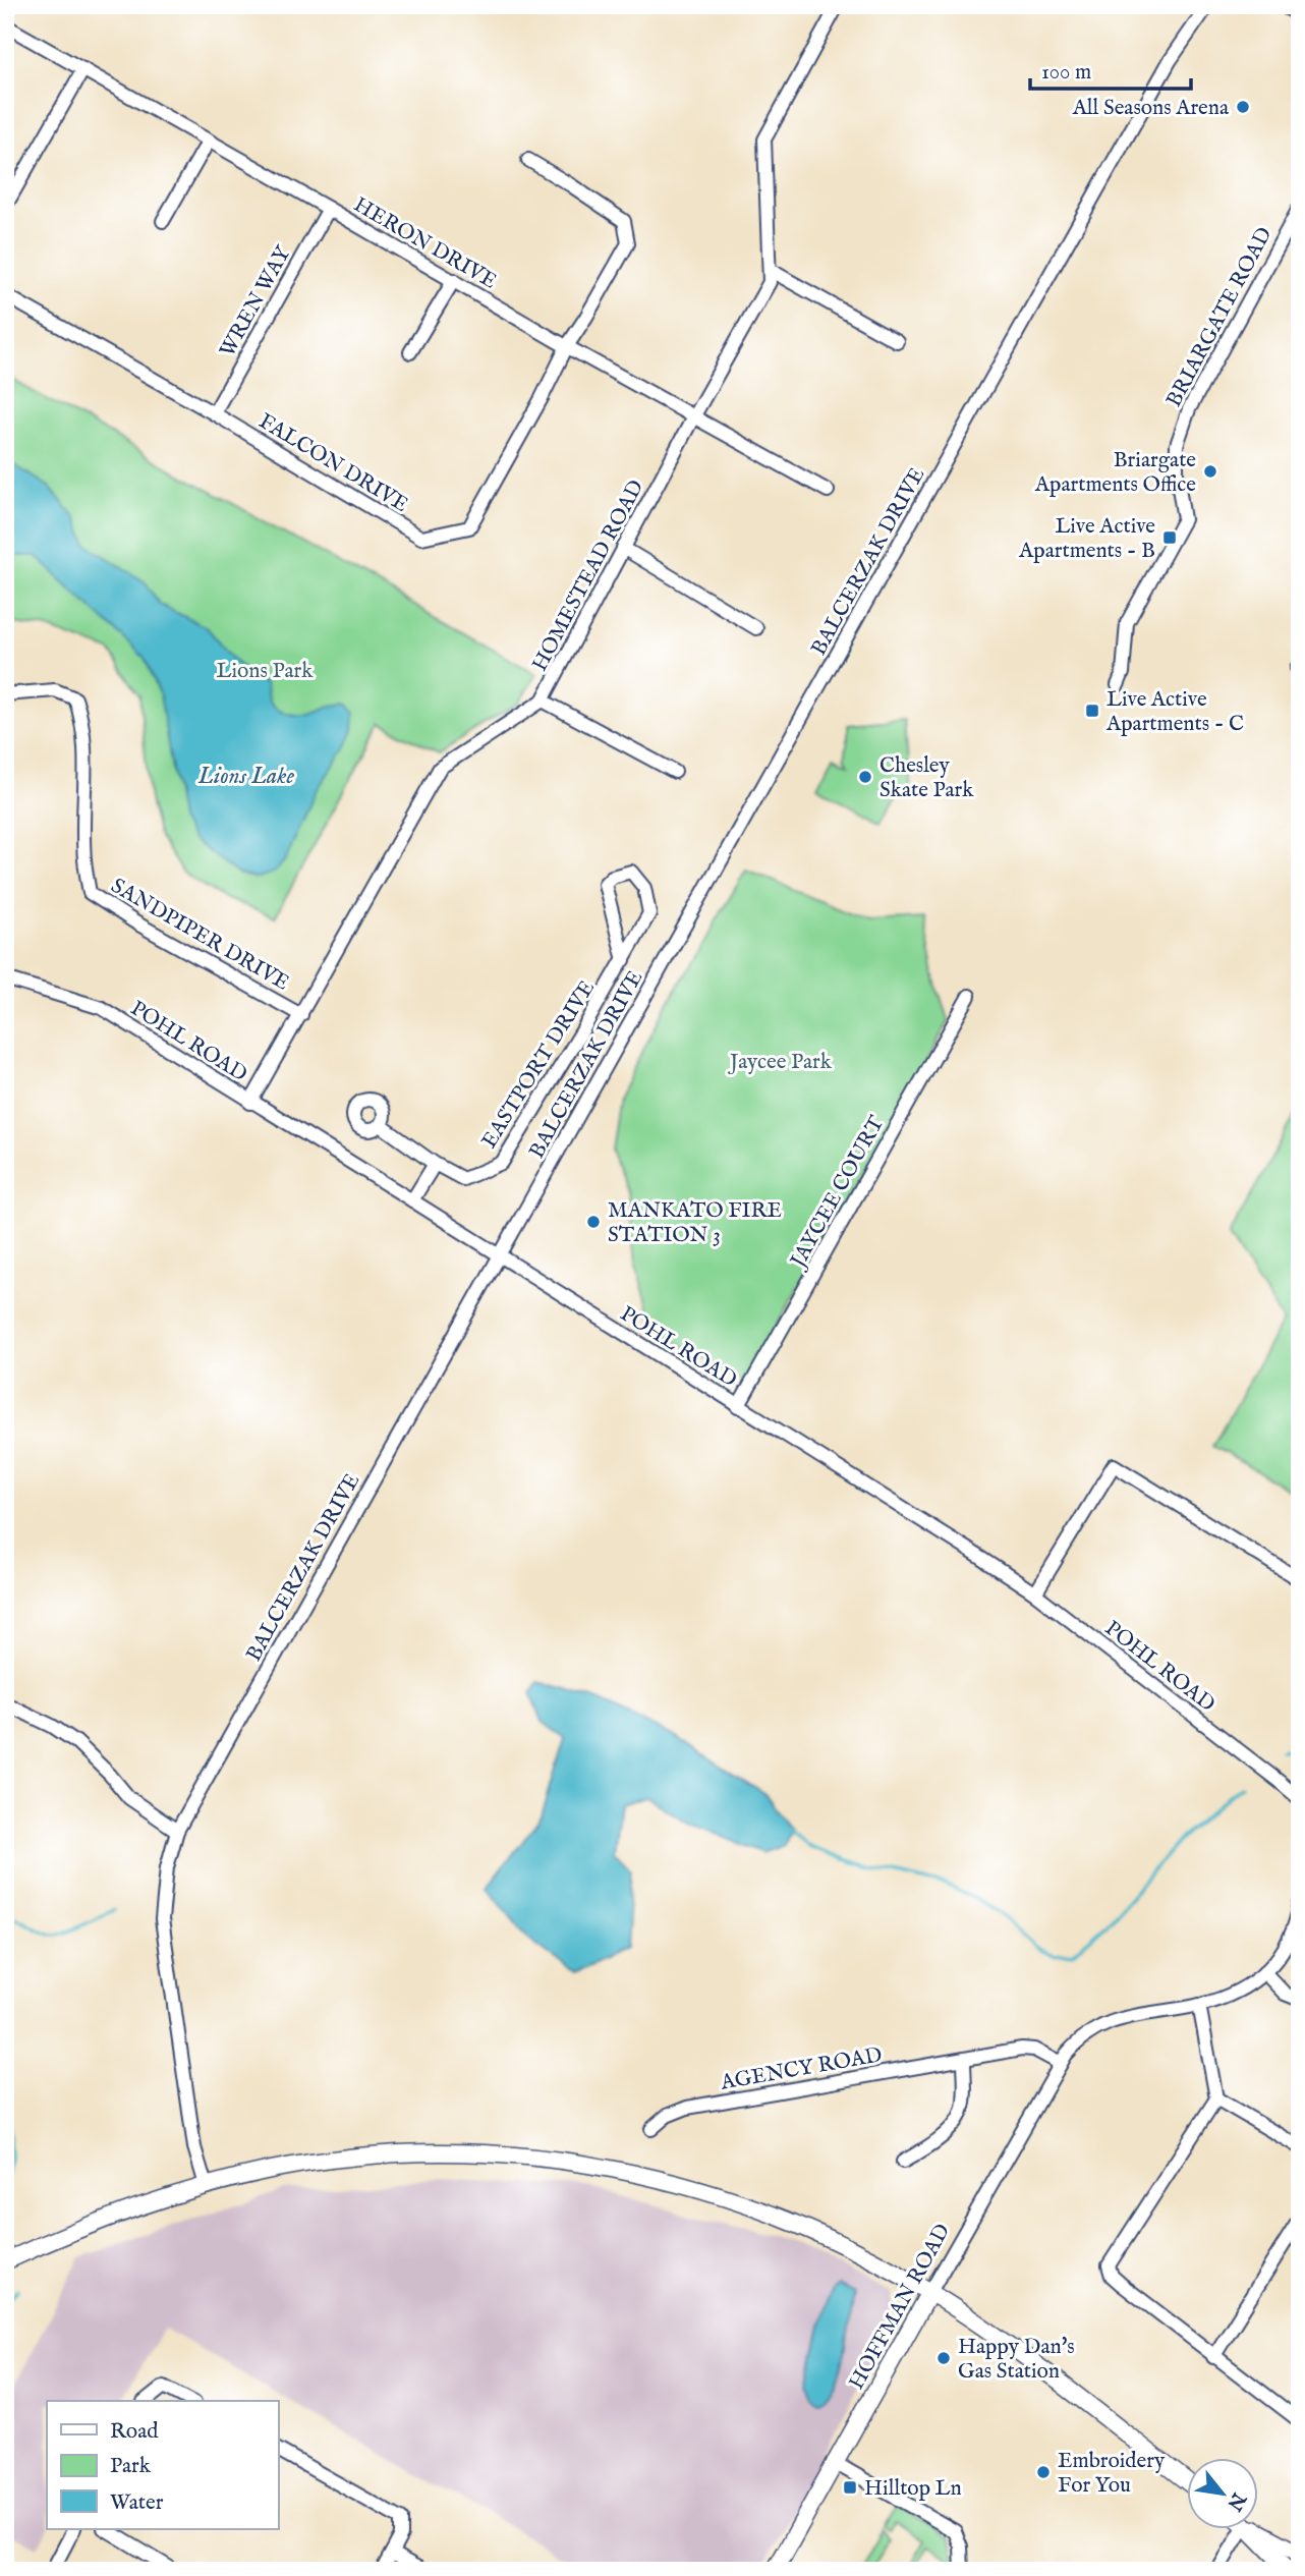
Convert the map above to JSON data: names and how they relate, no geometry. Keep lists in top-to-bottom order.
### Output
{
  "streets": {
    "main road": ["HOFFMAN ROAD"],
    "street": [
      "HERON DRIVE",
      "WREN WAY",
      "BRIARGATE ROAD",
      "FALCON DRIVE",
      "BALCERZAK DRIVE",
      "HOMESTEAD ROAD",
      "SANDPIPER DRIVE",
      "POHL ROAD",
      "EASTPORT DRIVE",
      "JAYCEE COURT",
      "AGENCY ROAD"
    ]
  },
  "crossings": [
    ["HERON DRIVE", "WREN WAY"],
    ["HERON DRIVE", "FALCON DRIVE"],
    ["HERON DRIVE", "HOMESTEAD ROAD"],
    ["WREN WAY", "FALCON DRIVE"],
    ["BALCERZAK DRIVE", "POHL ROAD"],
    ["HOMESTEAD ROAD", "SANDPIPER DRIVE"],
    ["HOMESTEAD ROAD", "POHL ROAD"],
    ["POHL ROAD", "JAYCEE COURT"],
    ["AGENCY ROAD", "HOFFMAN ROAD"]
  ],
  "water": ["Lions Lake"],
  "parks": ["Lions Park", "Jaycee Park"],
  "places": {
    "other": [
      "All Seasons Arena",
      "Briargate Apartments Office",
      "Chesley Skate Park",
      "MANKATO FIRE STATION 3",
      "Happy Dan's Gas Station",
      "Embroidery For You"
    ],
    "transit": ["Live Active Apartments - B", "Live Active Apartments - C", "Hilltop Ln"]
  },
  "legend": ["Road", "Park", "Water"],
  "scale_bar": "100 m",
  "north": "bottom right"
}
